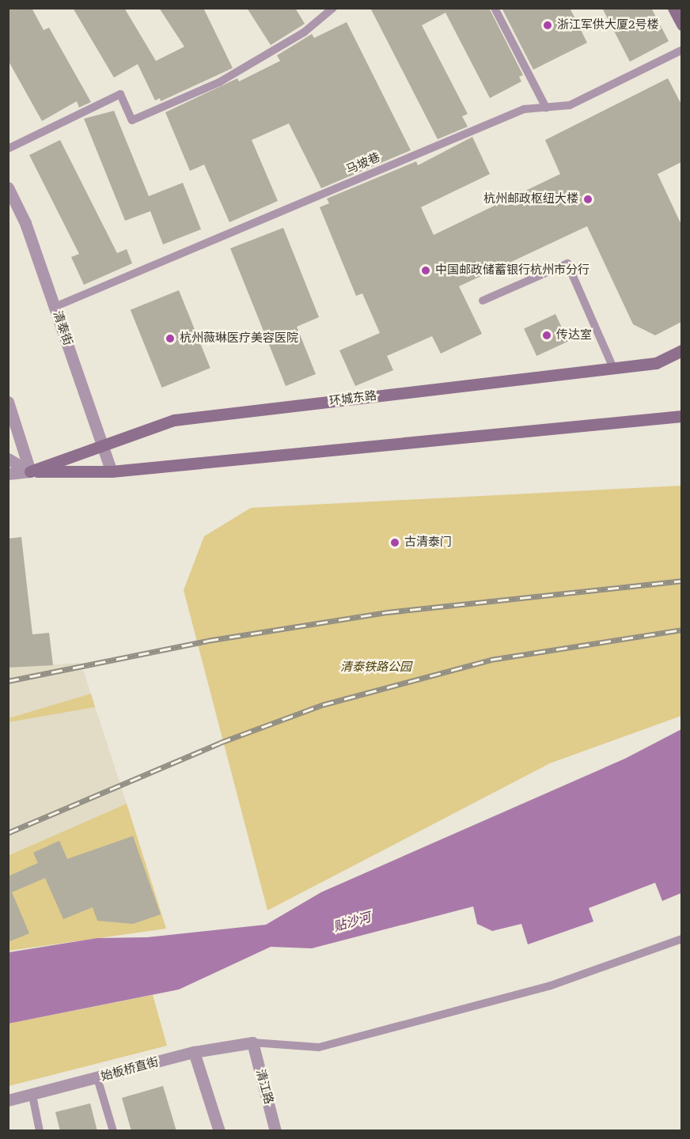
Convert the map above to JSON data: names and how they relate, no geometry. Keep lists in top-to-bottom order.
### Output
{
  "streets": {
    "main road": ["环城东路"],
    "street": ["清泰街", "始板桥直街", "清江路"],
    "lane": ["马坡巷"]
  },
  "crossings": [
    ["马坡巷", "清泰街"],
    ["清泰街", "环城东路"],
    ["始板桥直街", "清江路"]
  ],
  "water": ["贴沙河"],
  "parks": ["清泰铁路公园"],
  "places": [
    "浙江军供大厦2号楼",
    "杭州邮政枢纽大楼",
    "中国邮政储蓄银行杭州市分行",
    "传达室",
    "杭州薇琳医疗美容医院",
    "古清泰门"
  ]
}
